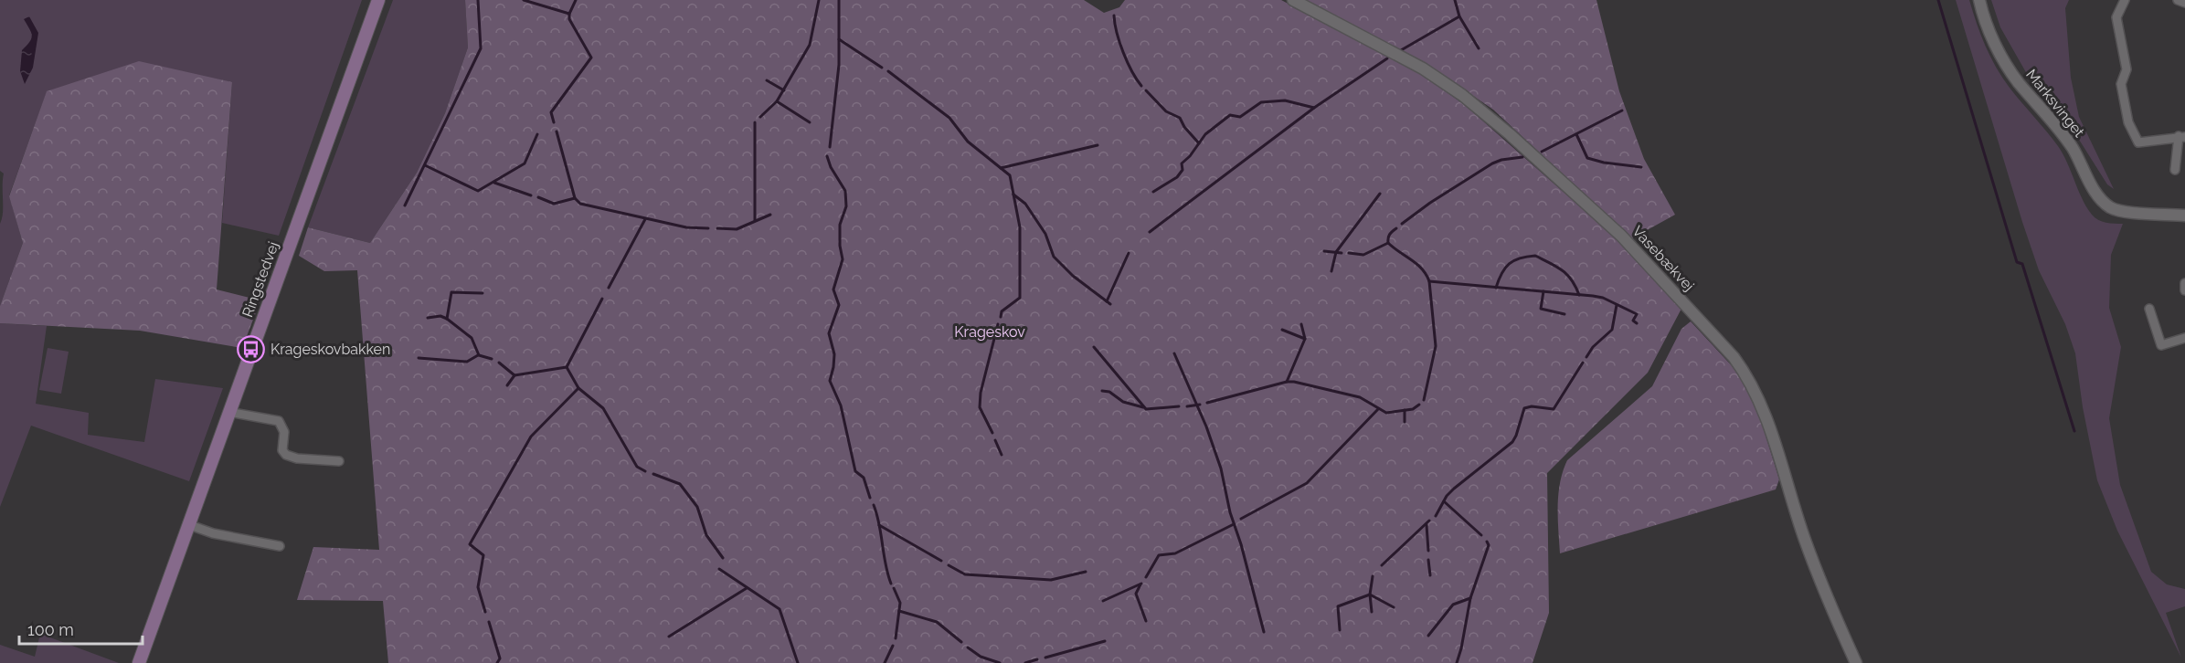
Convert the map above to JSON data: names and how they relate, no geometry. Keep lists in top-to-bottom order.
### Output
{
  "streets": {
    "main road": ["Ringstedvej"],
    "street": ["Marksvinget", "Vasebækvej"]
  },
  "parks": ["Krageskov"],
  "places": {
    "bus stop": ["Krageskovbakken"]
  },
  "scale_bar": "100 m"
}
